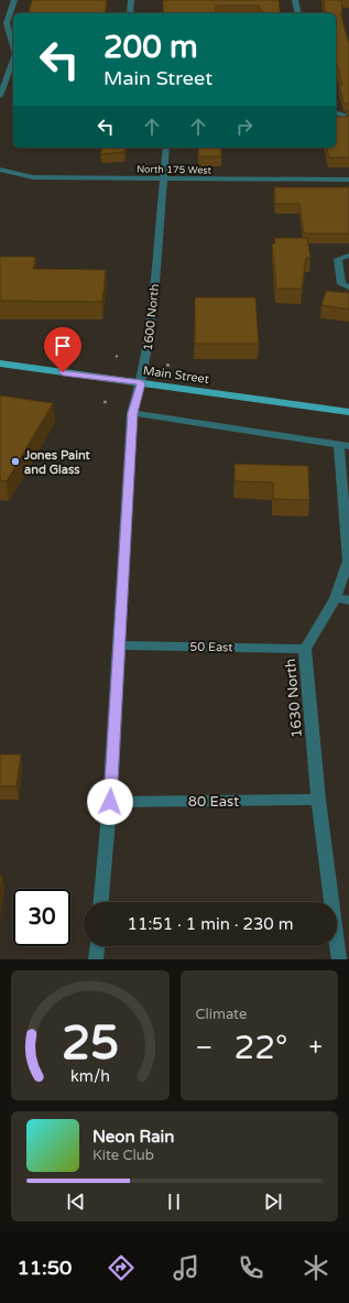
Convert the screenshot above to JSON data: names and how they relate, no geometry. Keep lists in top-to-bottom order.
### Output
{
  "streets": {
    "main road": ["Main Street"],
    "street": [
      "North 175 West",
      "1600 North",
      "50 East",
      "1630 North",
      "80 East"
    ]
  },
  "crossings": [
    ["North 175 West", "1600 North"],
    ["1600 North", "Main Street"],
    ["1600 North", "50 East"],
    ["1600 North", "80 East"],
    ["50 East", "1630 North"],
    ["1630 North", "80 East"]
  ],
  "places": ["Jones Paint and Glass"],
  "page": {
    "turn": ["200 m", "Main Street"],
    "limit": "30",
    "trip": "11:51 · 1 min · 230 m",
    "tile": "Climate",
    "heat": ["−", "22°", "+"],
    "song": ["Neon Rain", "Kite Club"],
    "tabs": "11:50",
    "gauge": ["25", "km/h"]
  }
}
